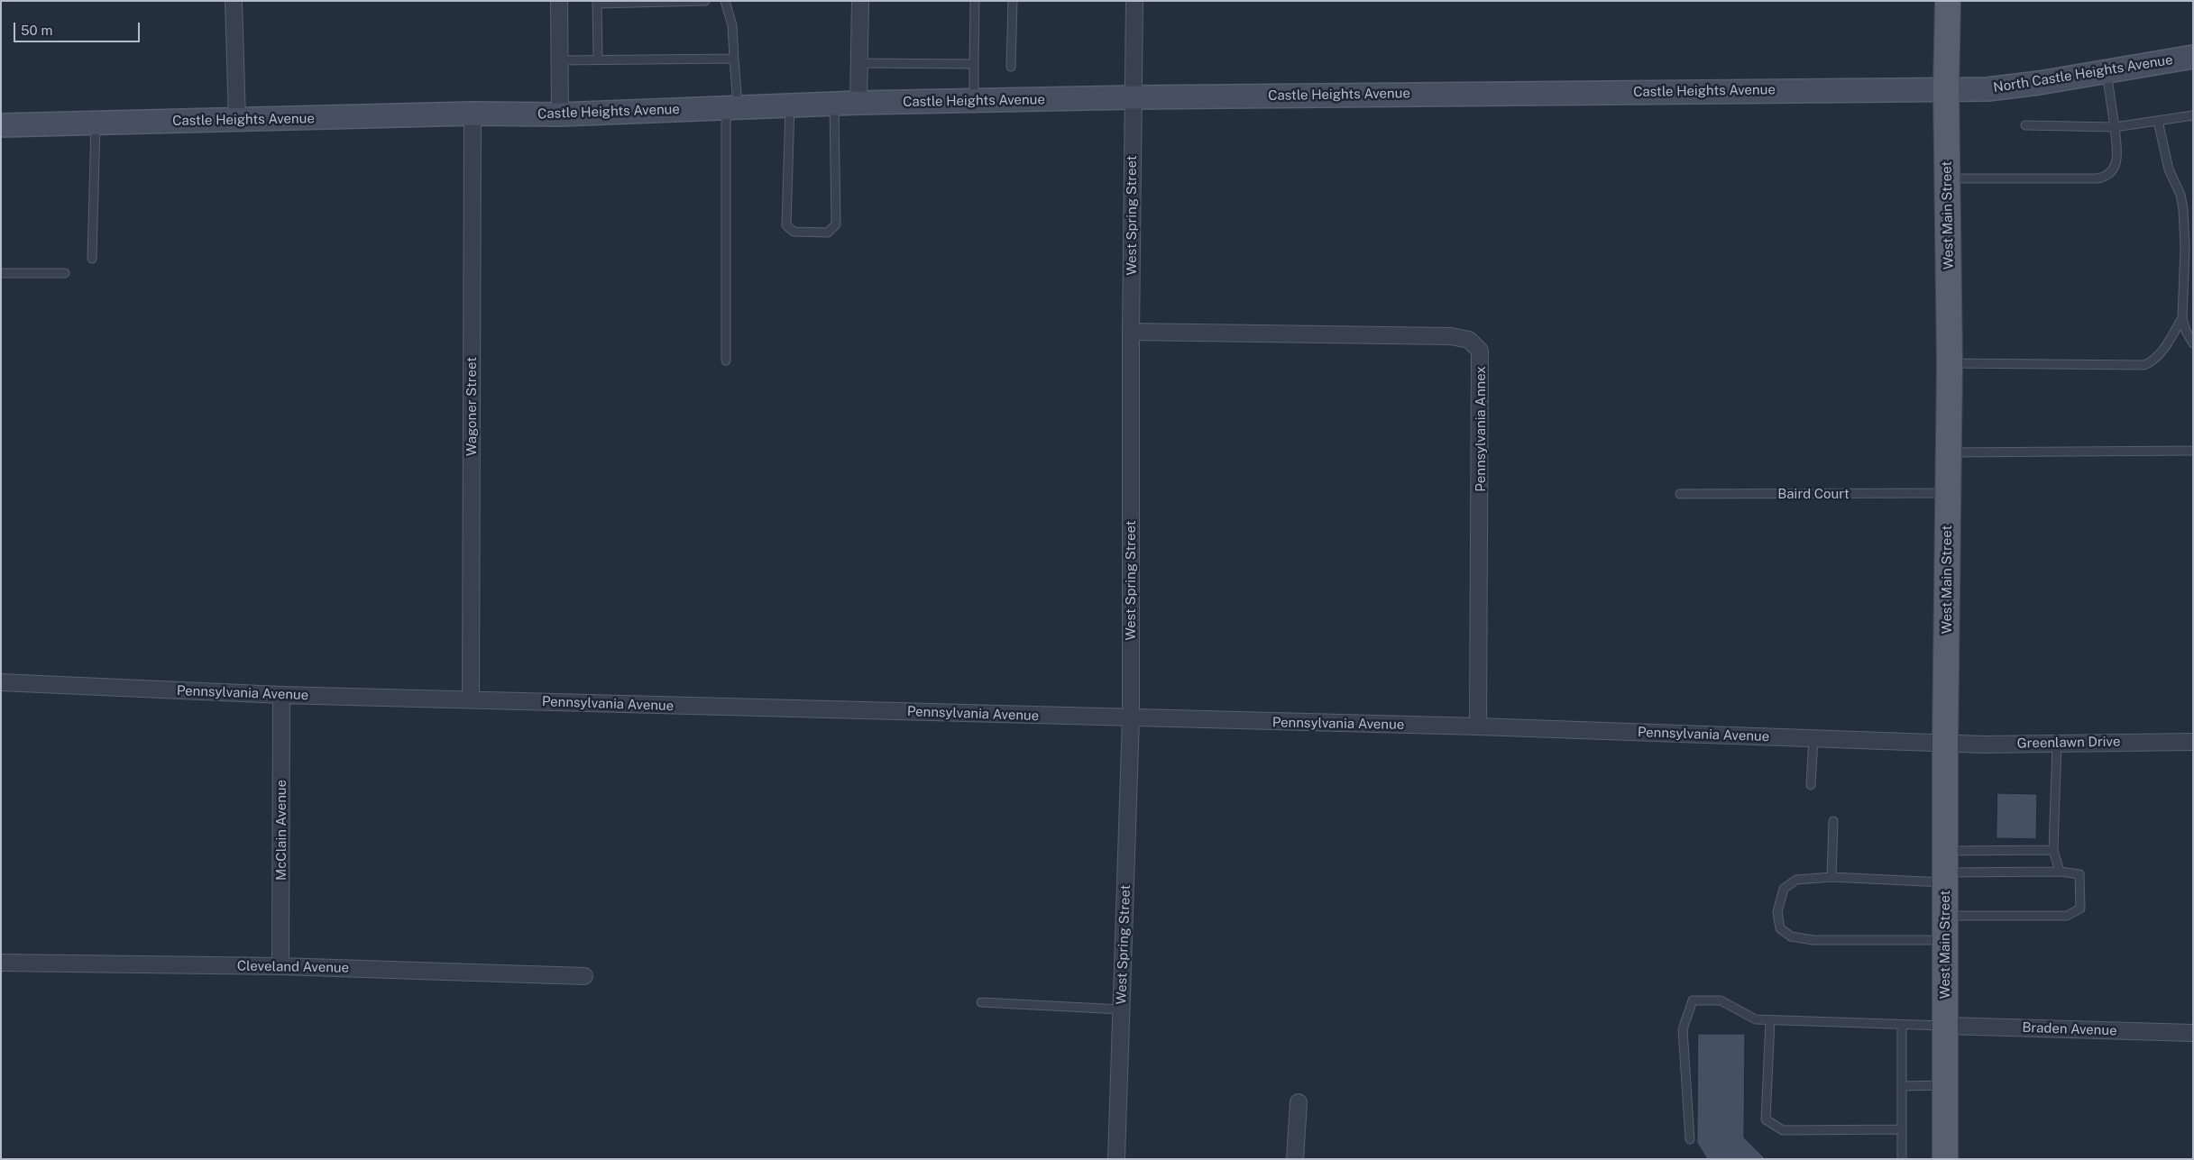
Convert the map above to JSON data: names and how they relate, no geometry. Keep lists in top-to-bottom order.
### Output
{
  "streets": {
    "main road": ["West Main Street"],
    "street": [
      "North Castle Heights Avenue",
      "Castle Heights Avenue",
      "West Spring Street",
      "Wagoner Street",
      "Pennsylvania Annex",
      "Pennsylvania Avenue",
      "Greenlawn Drive",
      "McClain Avenue",
      "Cleveland Avenue",
      "Braden Avenue"
    ],
    "lane": ["Baird Court"]
  },
  "crossings": [
    ["North Castle Heights Avenue", "Castle Heights Avenue"],
    ["North Castle Heights Avenue", "West Main Street"],
    ["Castle Heights Avenue", "West Spring Street"],
    ["Castle Heights Avenue", "West Main Street"],
    ["Castle Heights Avenue", "Wagoner Street"],
    ["West Spring Street", "Pennsylvania Annex"],
    ["West Spring Street", "Pennsylvania Avenue"],
    ["West Main Street", "Baird Court"],
    ["West Main Street", "Pennsylvania Avenue"],
    ["West Main Street", "Greenlawn Drive"],
    ["West Main Street", "Braden Avenue"],
    ["Wagoner Street", "Pennsylvania Avenue"],
    ["Pennsylvania Annex", "Pennsylvania Avenue"],
    ["Pennsylvania Avenue", "Greenlawn Drive"],
    ["Pennsylvania Avenue", "McClain Avenue"],
    ["McClain Avenue", "Cleveland Avenue"]
  ],
  "scale_bar": "50 m"
}
